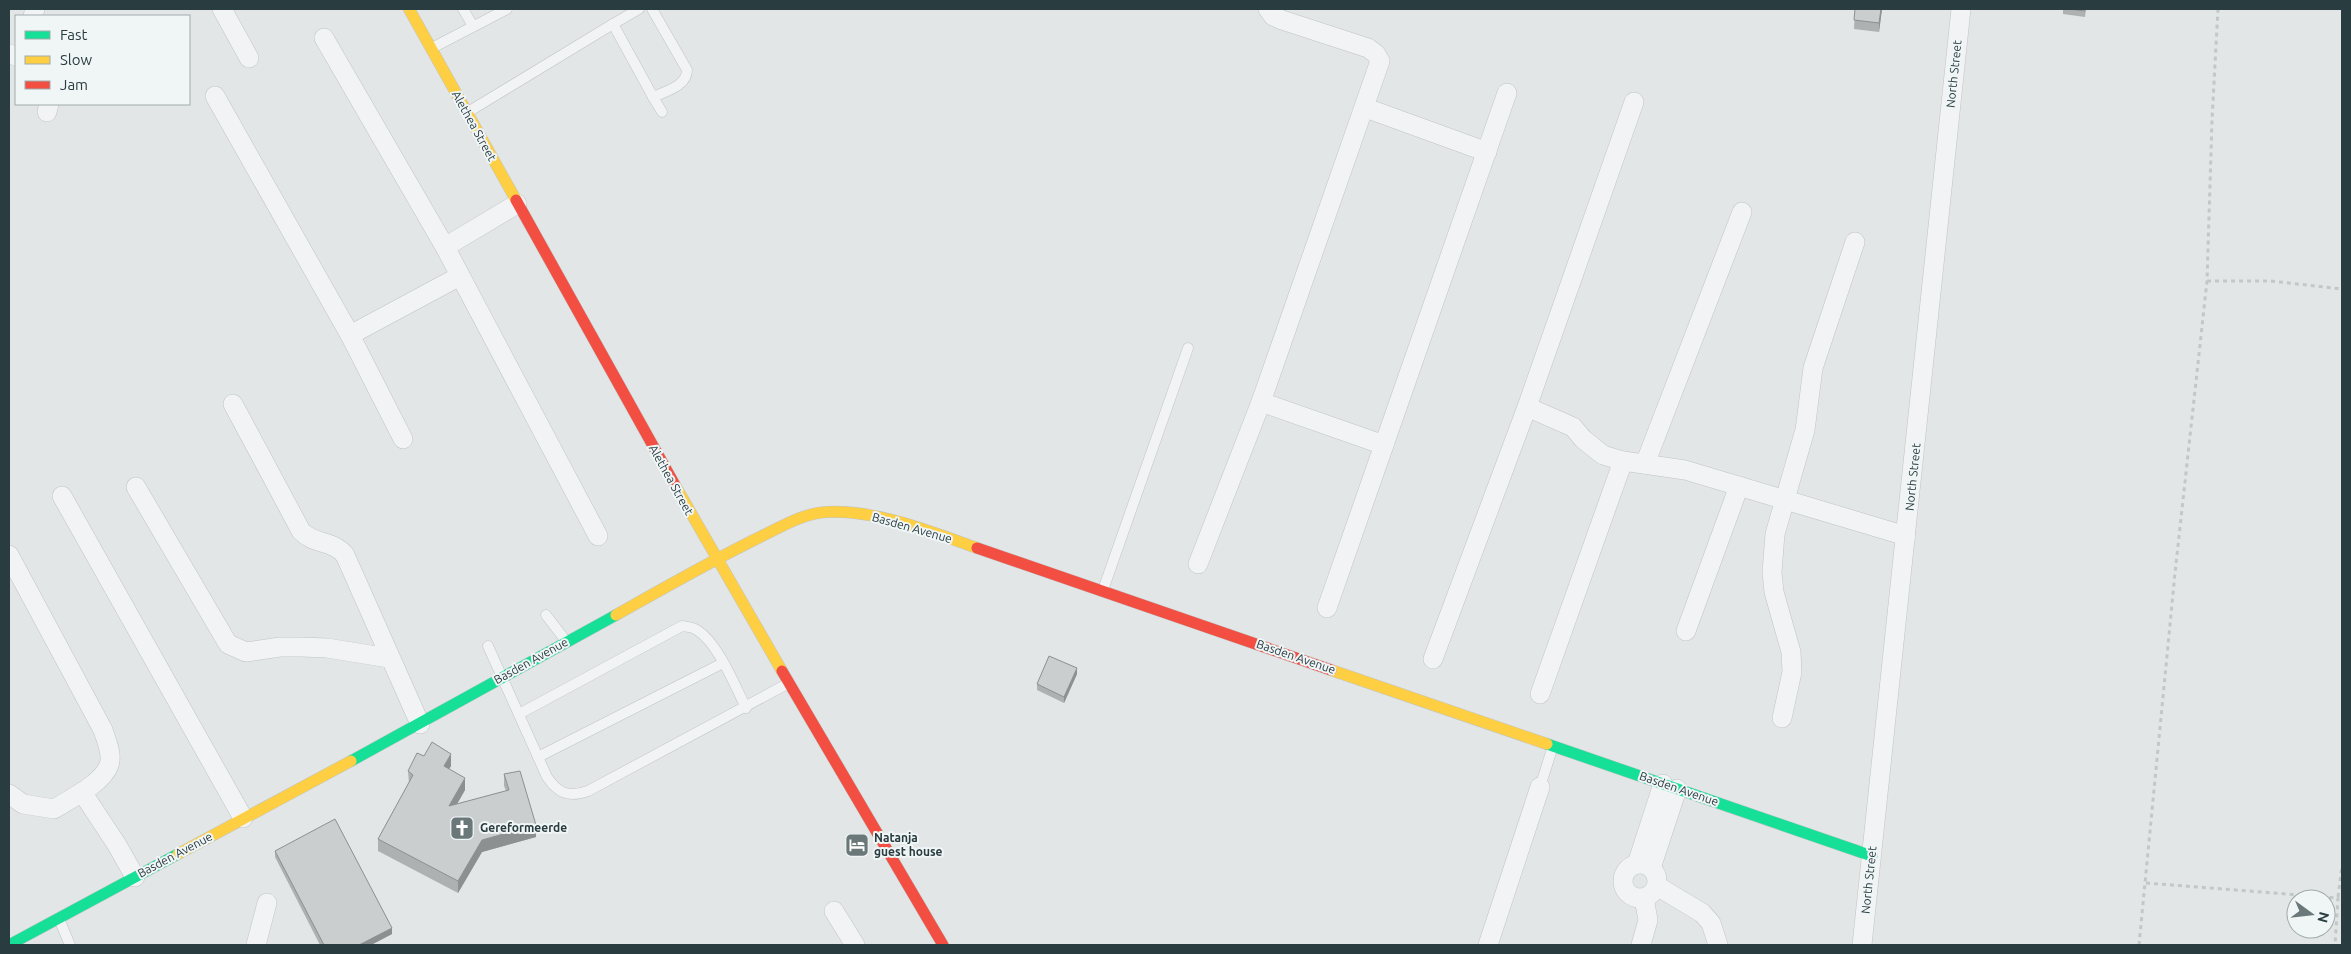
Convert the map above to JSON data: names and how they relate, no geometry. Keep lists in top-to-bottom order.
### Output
{
  "streets": {
    "street": ["North Street", "Alethea Street", "Basden Avenue"]
  },
  "crossings": [
    ["North Street", "Basden Avenue"],
    ["Alethea Street", "Basden Avenue"]
  ],
  "places": {
    "church": ["Gereformeerde"],
    "hotel": ["Natanja guest house"]
  },
  "legend": ["Fast", "Slow", "Jam"],
  "north": "right"
}
